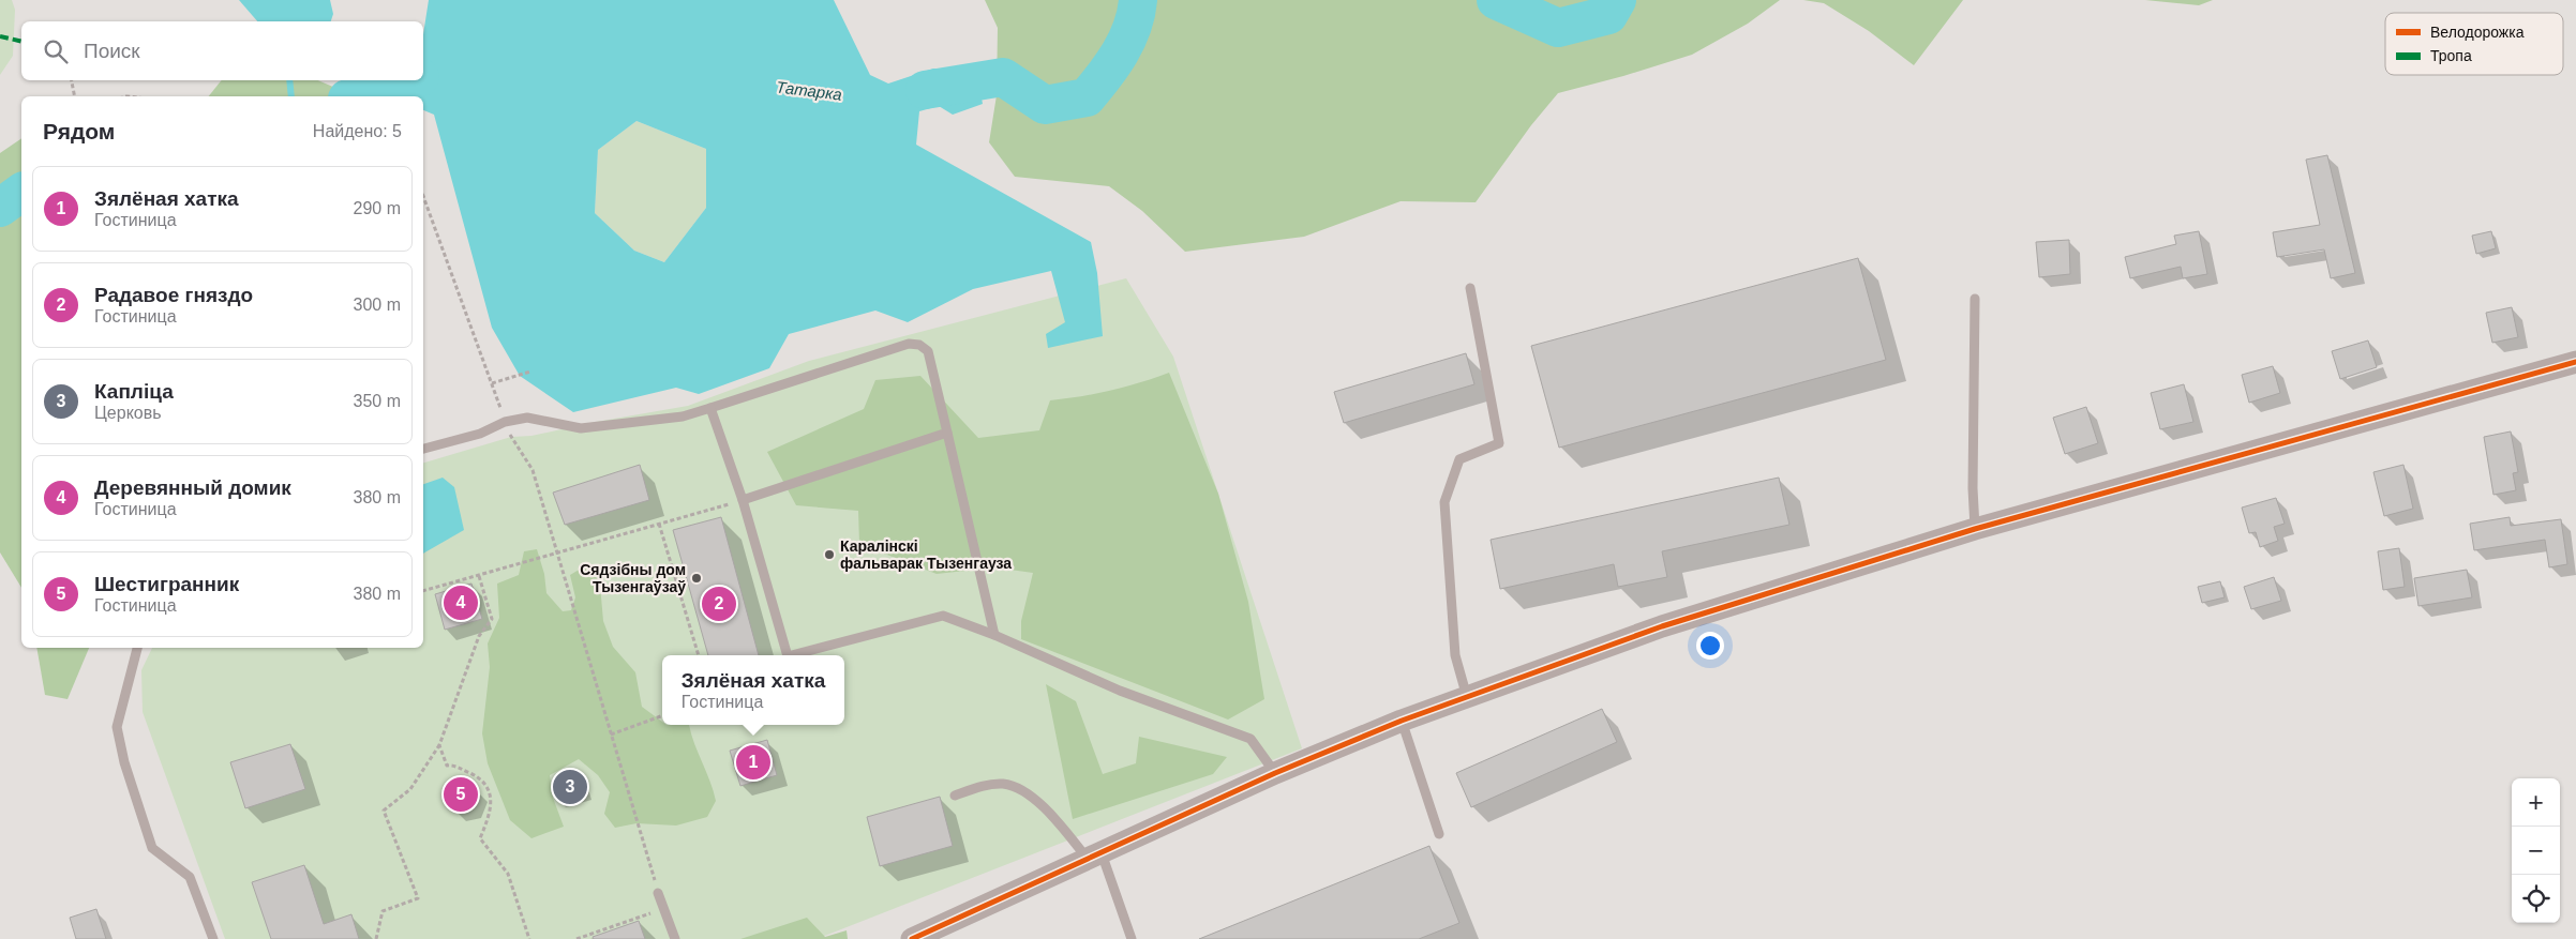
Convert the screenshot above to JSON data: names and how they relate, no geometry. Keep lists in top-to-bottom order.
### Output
{
  "water": ["Татарка"],
  "places": ["Каралінскі фальварак Тызенгауза", "Сядзібны дом Тызенгаўзаў"],
  "legend": ["Велодорожка", "Тропа"],
  "page": {
    "search": "Поиск",
    "heading": ["Рядом", "Найдено: 5"],
    "list": [
      {
        "mark": "1",
        "name": "Зялёная хатка",
        "note": "Гостиница",
        "value": "290 m"
      },
      {
        "mark": "2",
        "name": "Радавое гняздо",
        "note": "Гостиница",
        "value": "300 m"
      },
      {
        "mark": "3",
        "name": "Капліца",
        "note": "Церковь",
        "value": "350 m"
      },
      {
        "mark": "4",
        "name": "Деревянный домик",
        "note": "Гостиница",
        "value": "380 m"
      },
      {
        "mark": "5",
        "name": "Шестигранник",
        "note": "Гостиница",
        "value": "380 m"
      }
    ],
    "pins": [
      "4",
      "2",
      "1",
      "3",
      "5"
    ],
    "popup": ["Зялёная хатка", "Гостиница"],
    "map_buttons": ["+", "−"]
  }
}
